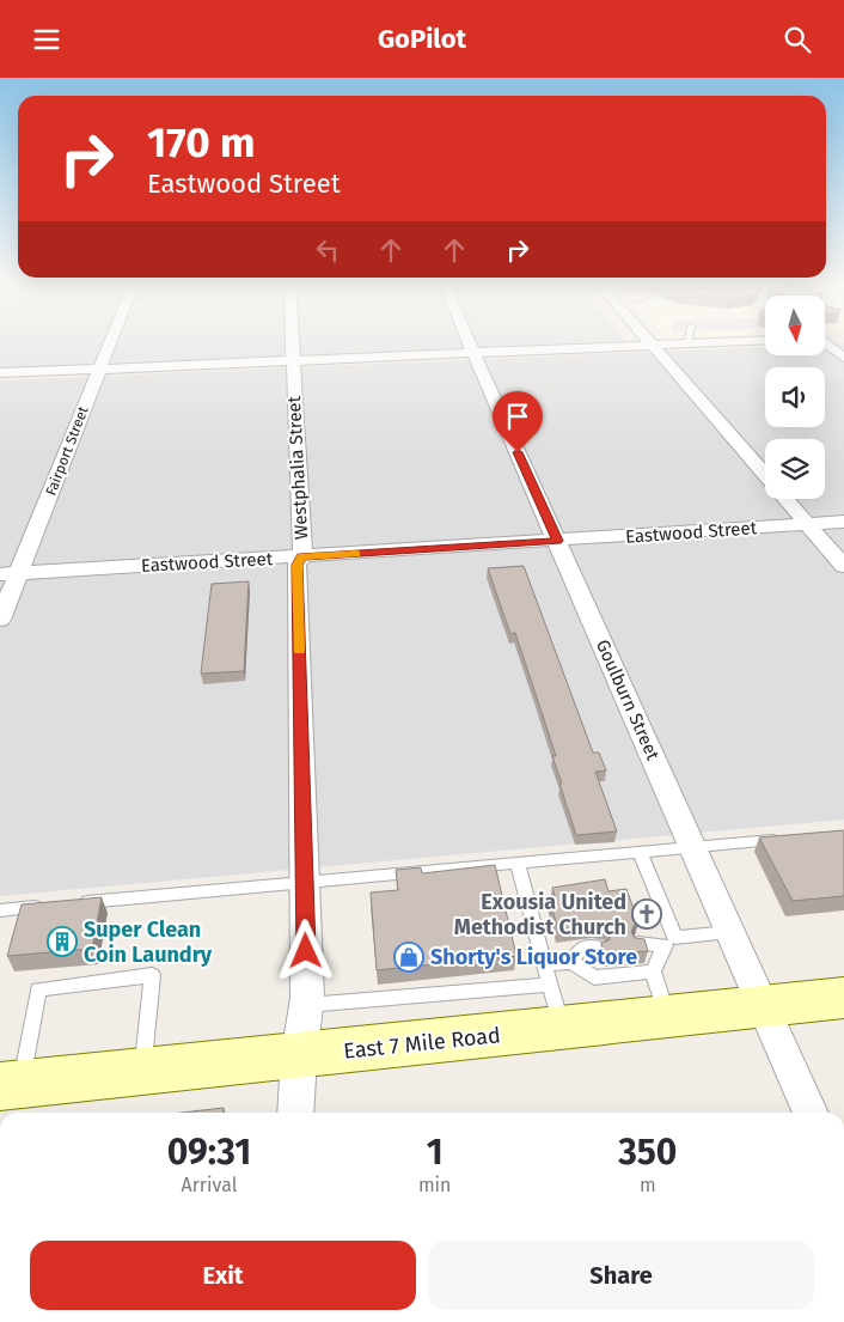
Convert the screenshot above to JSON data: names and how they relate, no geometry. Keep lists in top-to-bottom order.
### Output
{
  "streets": {
    "street": [
      "Fairport Street",
      "Westphalia Street",
      "Eastwood Street",
      "Goulburn Street",
      "East 7 Mile Road"
    ]
  },
  "crossings": [
    ["Fairport Street", "Eastwood Street"],
    ["Westphalia Street", "Eastwood Street"],
    ["Westphalia Street", "East 7 Mile Road"],
    ["Eastwood Street", "Goulburn Street"],
    ["Goulburn Street", "East 7 Mile Road"]
  ],
  "places": {
    "church": ["Exousia United Methodist Church"],
    "building": ["Super Clean Coin Laundry"],
    "shop": ["Shorty's Liquor Store"]
  },
  "north": "bottom",
  "page": {
    "header": "GoPilot",
    "turn": ["170 m", "Eastwood Street"],
    "eta": [
      "09:31",
      "Arrival",
      "1",
      "min",
      "350",
      "m"
    ],
    "buttons": ["Exit", "Share"]
  }
}
